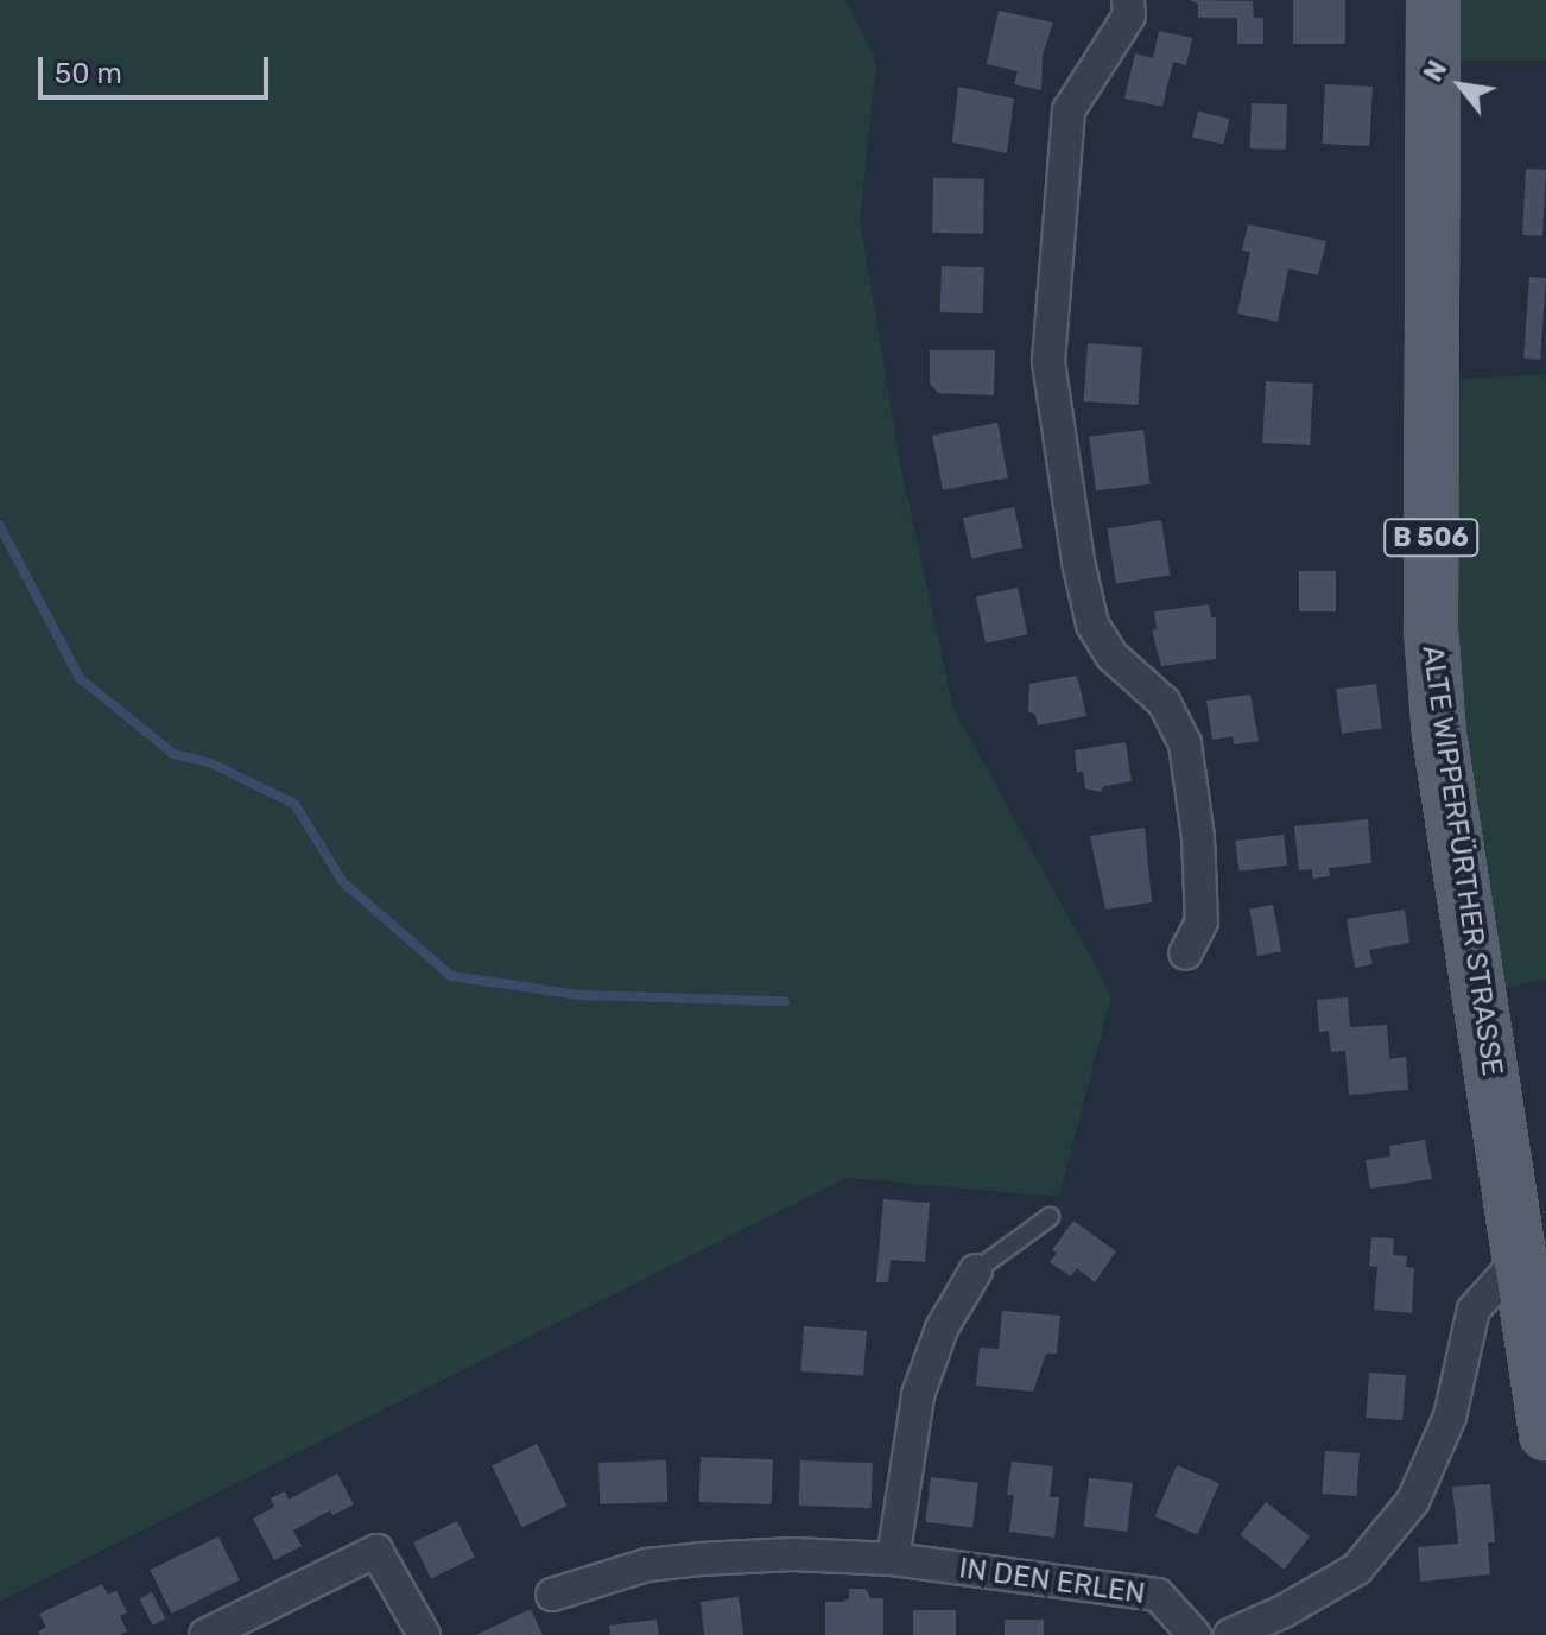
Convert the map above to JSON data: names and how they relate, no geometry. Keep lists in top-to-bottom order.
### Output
{
  "streets": {
    "main road": ["B 506", "ALTE WIPPERFÜRTHER STRASSE"],
    "street": ["IN DEN ERLEN"]
  },
  "scale_bar": "50 m",
  "north": "top left"
}
